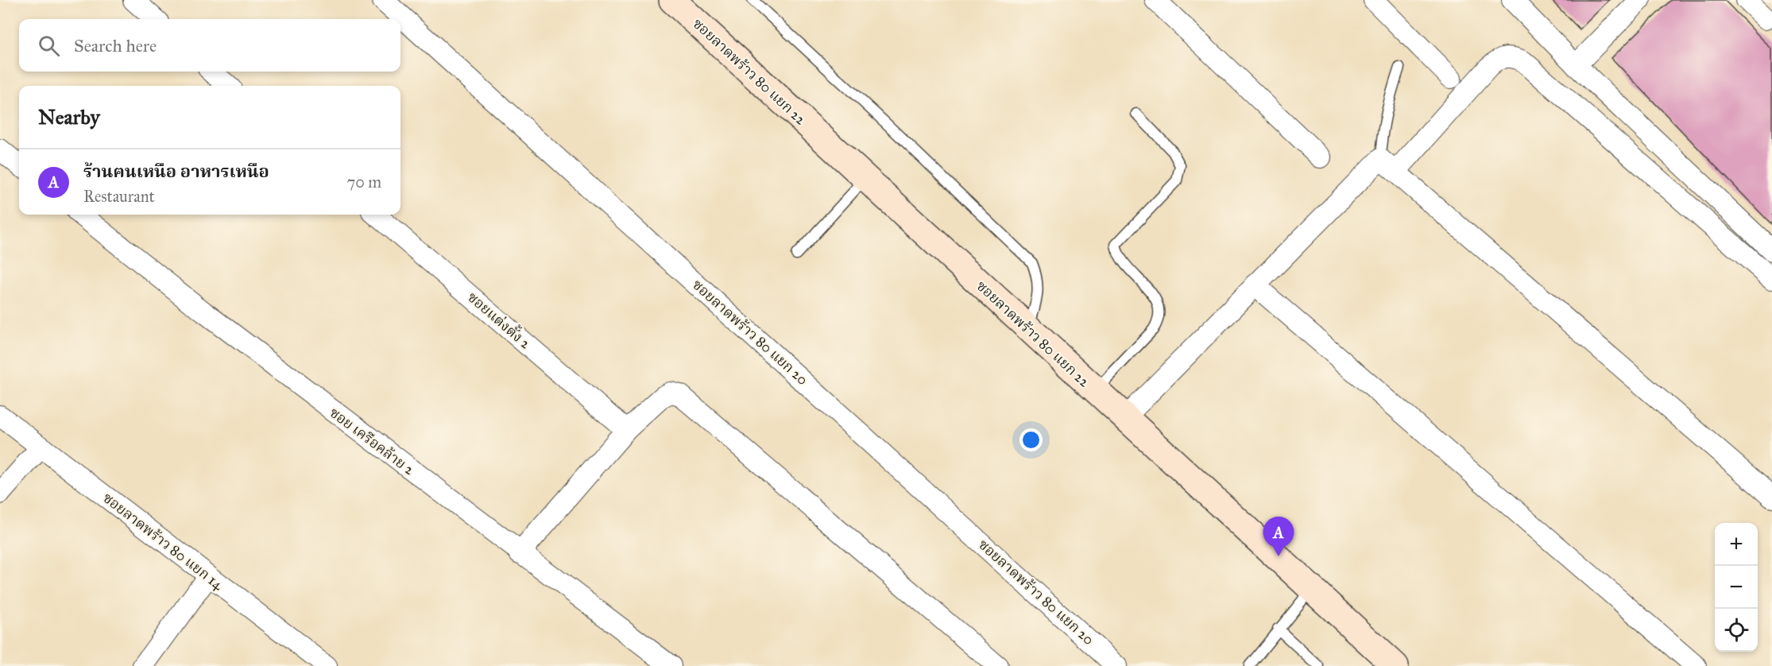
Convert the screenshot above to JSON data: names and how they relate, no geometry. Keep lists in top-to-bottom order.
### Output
{
  "streets": {
    "street": [
      "ซอยลาดพร้าว 80 แยก 22",
      "ซอยแต่งตั้ง 2",
      "ซอยลาดพร้าว 80 แยก 20",
      "ซอย เครือคล้าย 2",
      "ซอยลาดพร้าว 80 แยก 14"
    ]
  },
  "page": {
    "search": "Search here",
    "heading": "Nearby",
    "list": [
      {
        "mark": "A",
        "name": "ร้านฅนเหนือ อาหารเหนือ",
        "note": "Restaurant",
        "value": "70 m"
      }
    ],
    "pins": "A",
    "map_buttons": ["+", "−"]
  }
}
